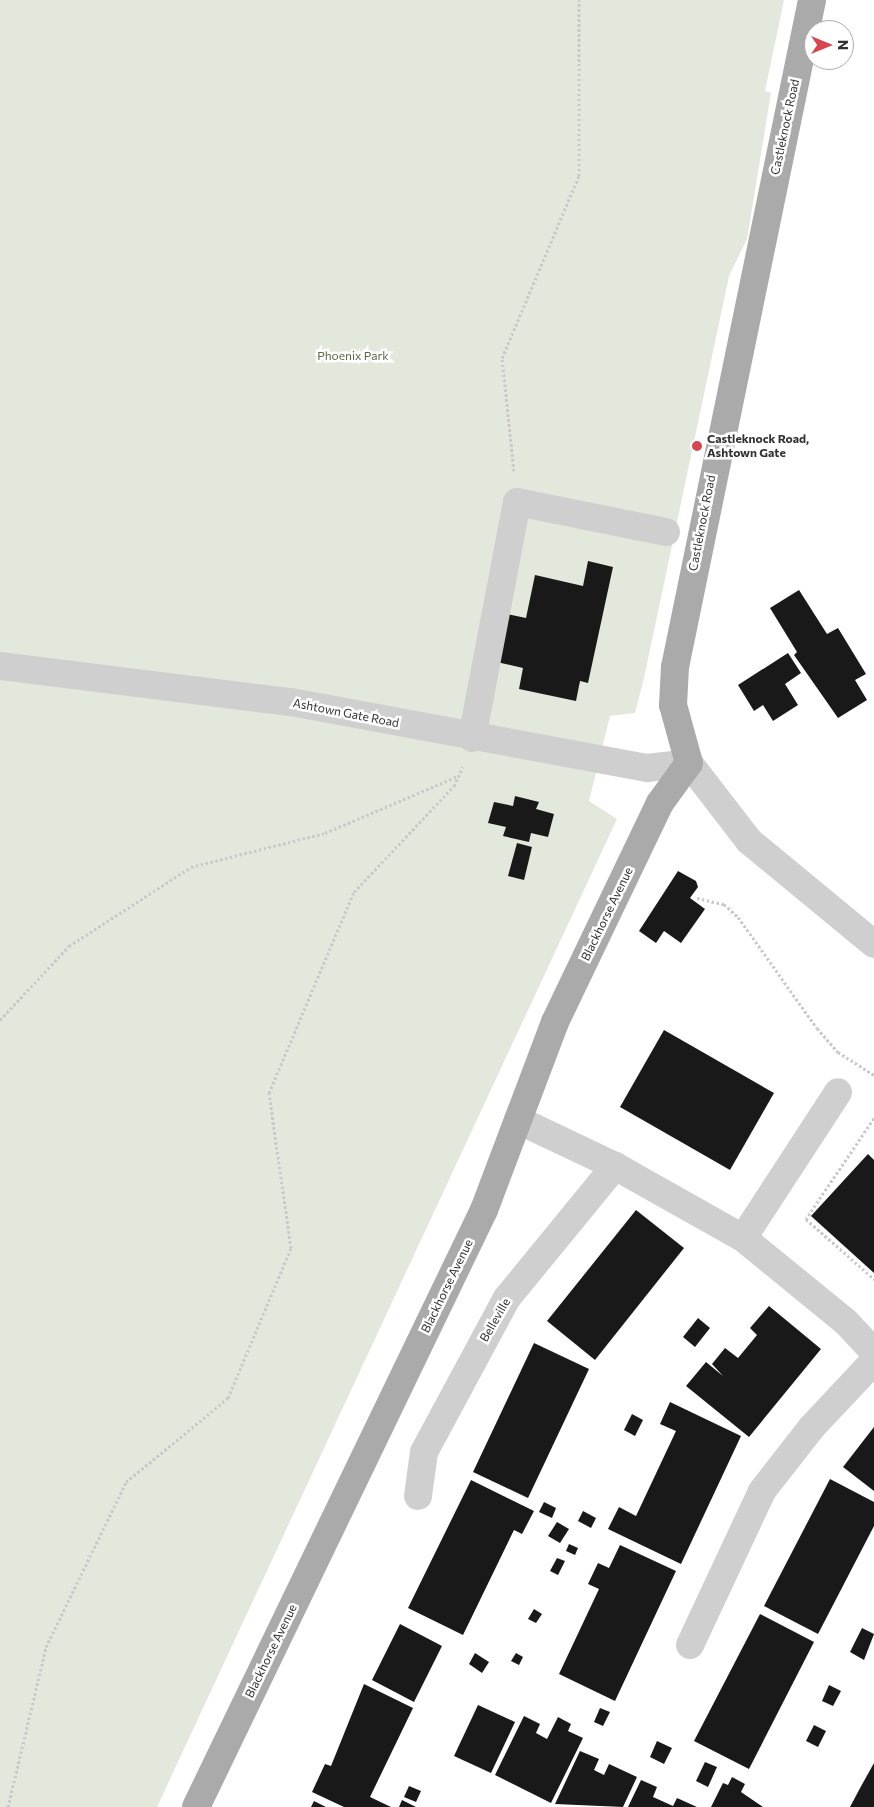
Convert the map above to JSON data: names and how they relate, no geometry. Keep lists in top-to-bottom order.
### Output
{
  "streets": {
    "main road": ["Castleknock Road", "Blackhorse Avenue"],
    "street": ["Ashtown Gate Road", "Belleville"]
  },
  "crossings": [
    ["Castleknock Road", "Ashtown Gate Road"],
    ["Castleknock Road", "Blackhorse Avenue"],
    ["Ashtown Gate Road", "Blackhorse Avenue"]
  ],
  "parks": ["Phoenix Park"],
  "places": ["Castleknock Road, Ashtown Gate"],
  "north": "right"
}
